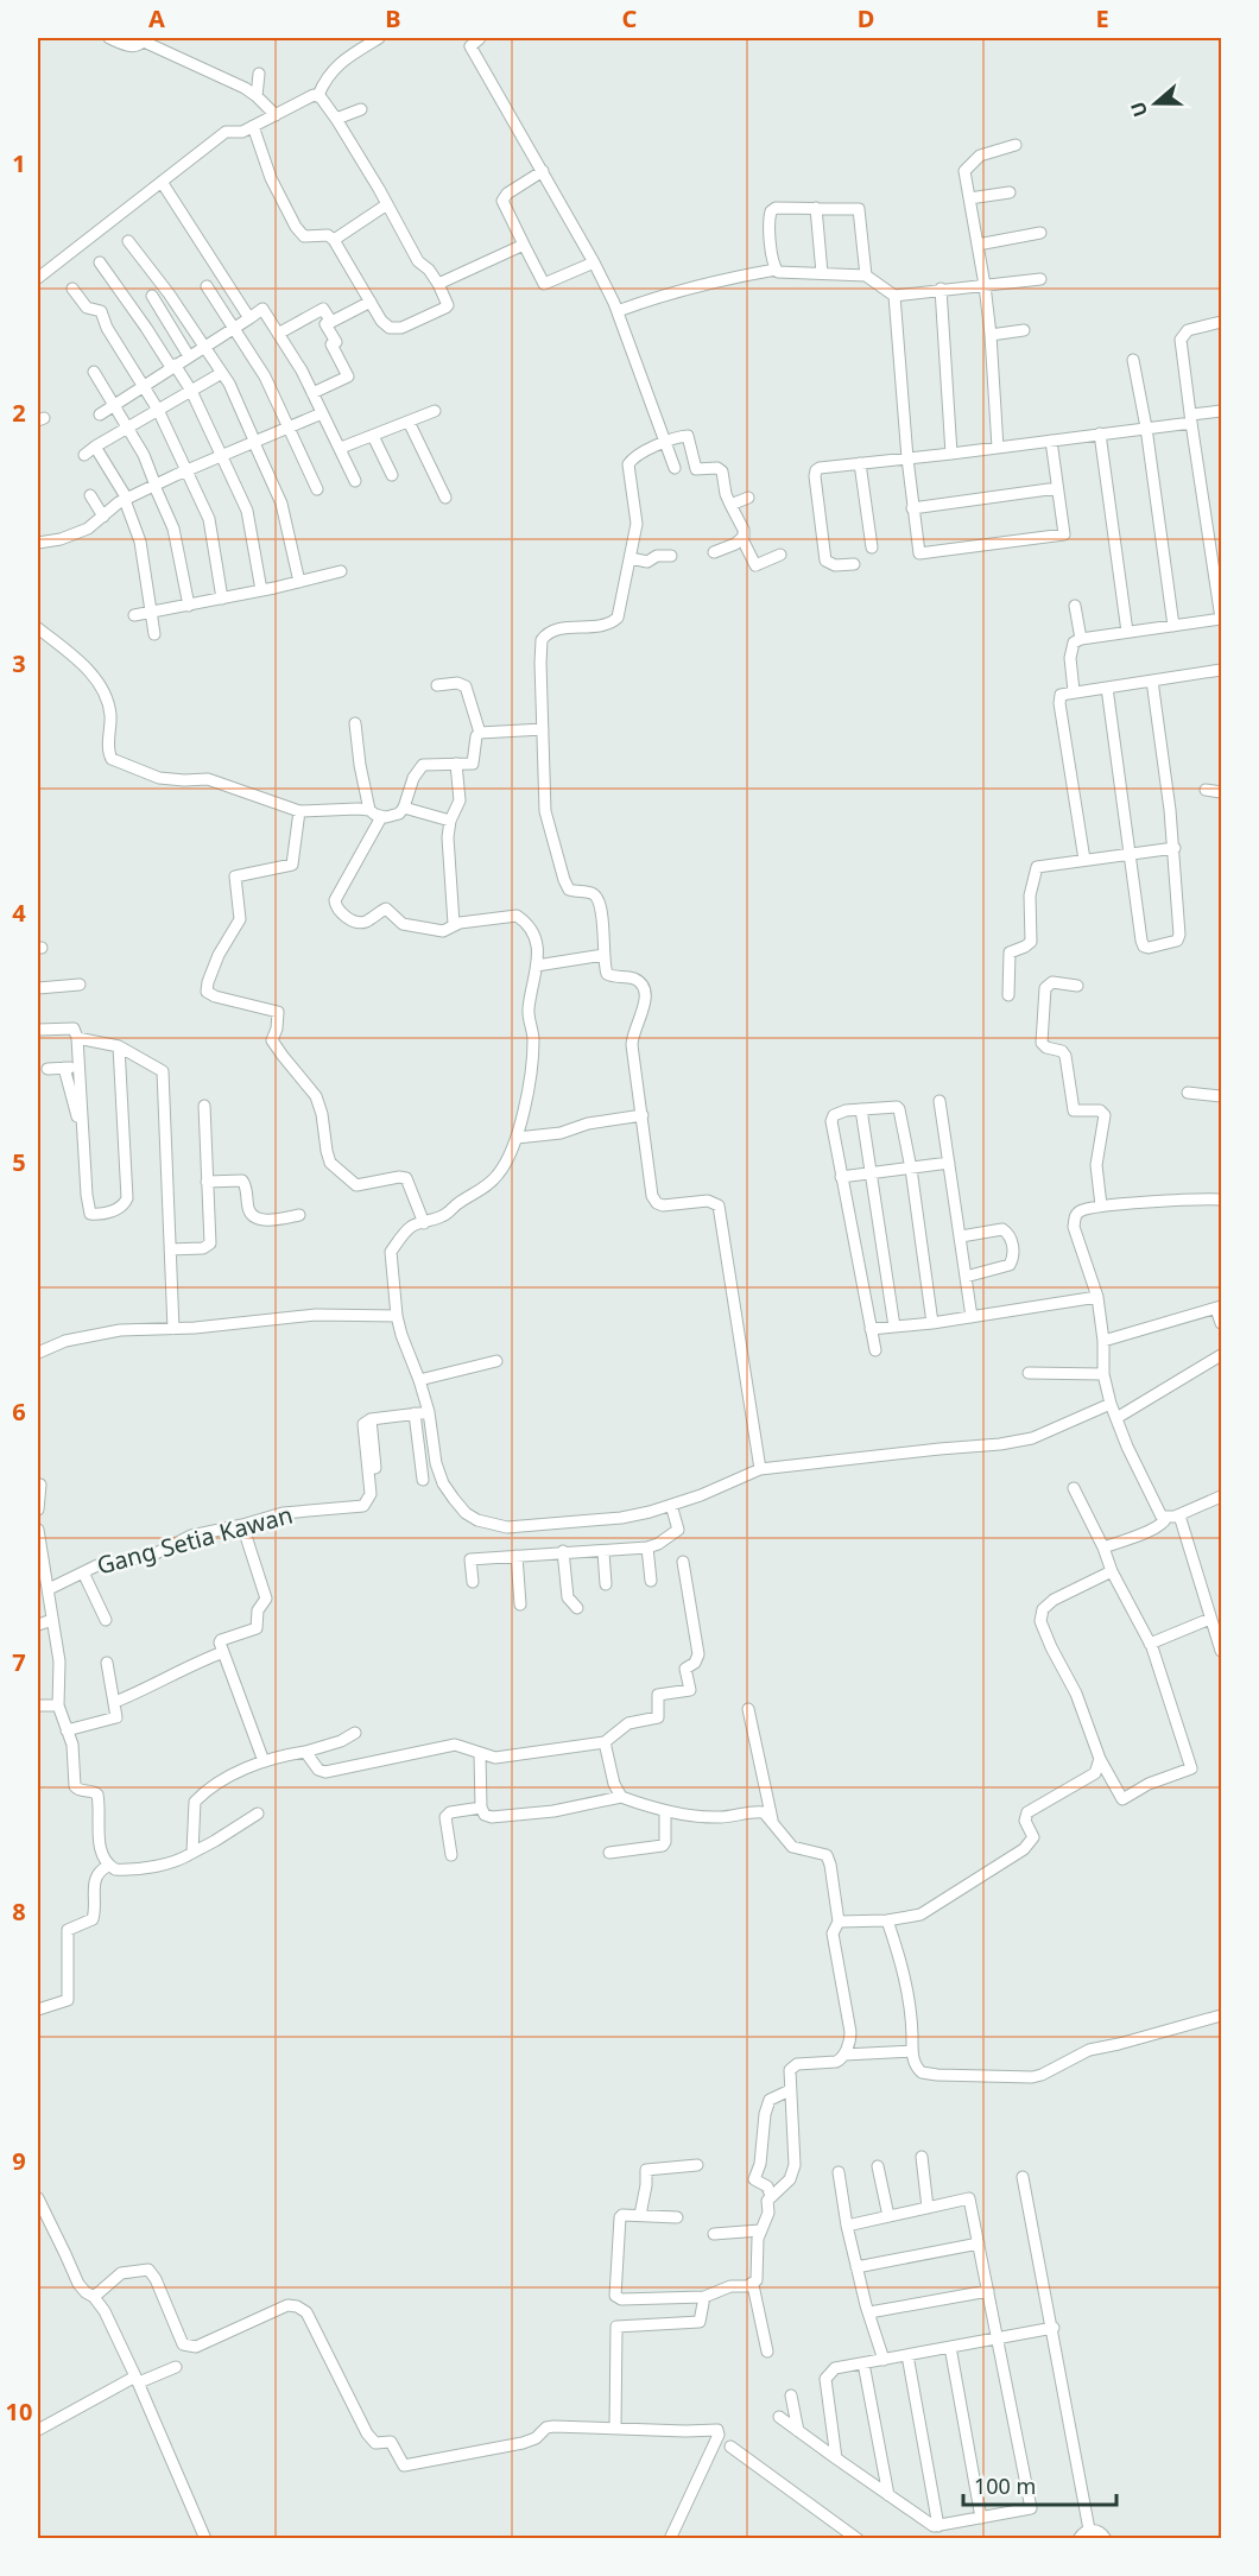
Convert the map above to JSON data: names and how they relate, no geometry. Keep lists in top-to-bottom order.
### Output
{
  "streets": {
    "street": ["Gang Setia Kawan"]
  },
  "scale_bar": "100 m",
  "north": "left",
  "grid": {
    "columns": [
      "A",
      "B",
      "C",
      "D",
      "E"
    ],
    "rows": [
      "1",
      "2",
      "3",
      "4",
      "5",
      "6",
      "7",
      "8",
      "9",
      "10"
    ]
  }
}
